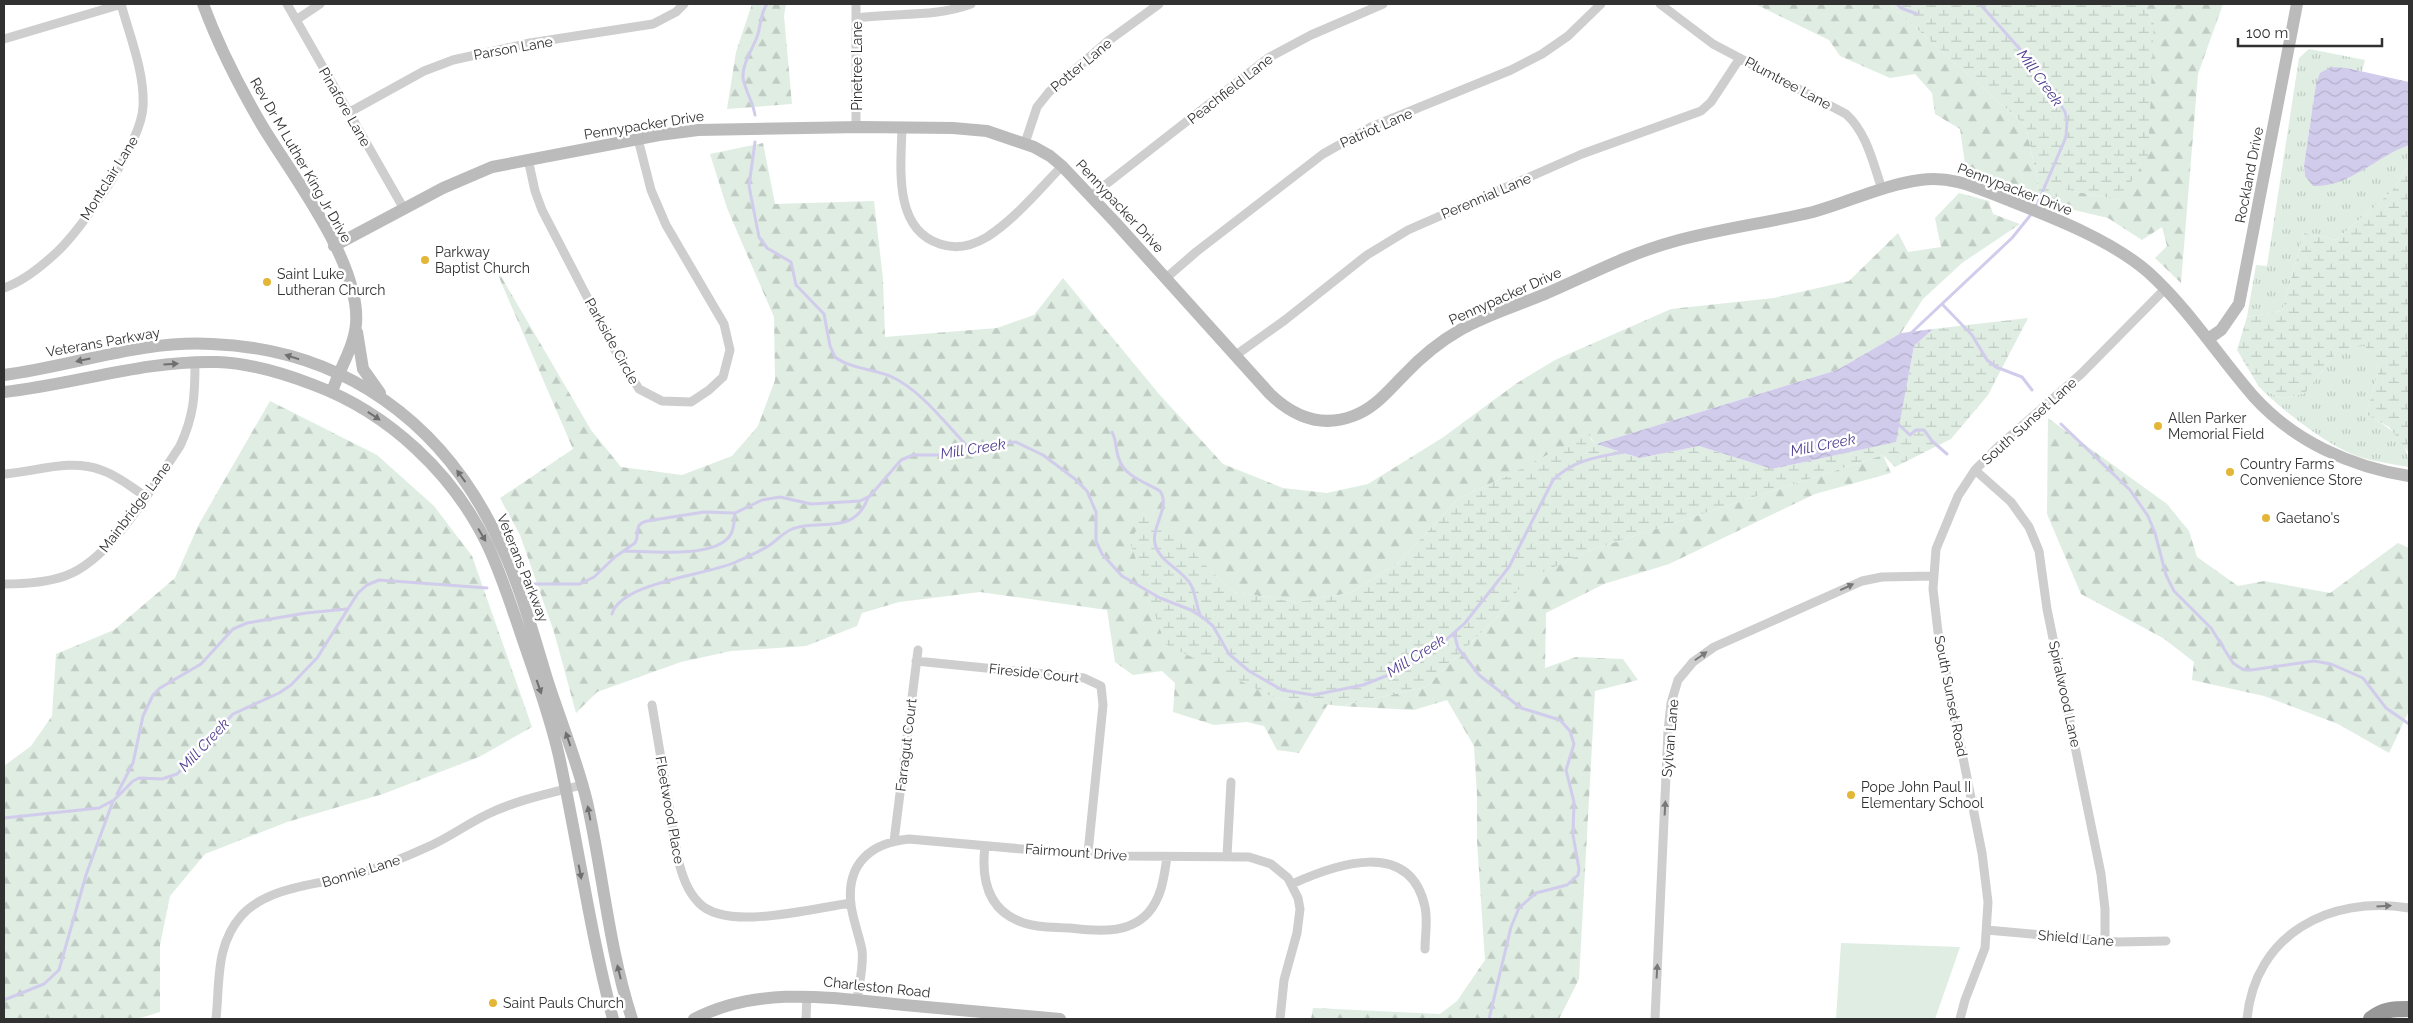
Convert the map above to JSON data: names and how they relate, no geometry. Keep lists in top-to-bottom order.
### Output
{
  "streets": {
    "street": [
      "Parson Lane",
      "Potter Lane",
      "Pinetree Lane",
      "Plumtree Lane",
      "Peachfield Lane",
      "Pinafore Lane",
      "Pennypacker Drive",
      "Patriot Lane",
      "Rev Dr M Luther King Jr Drive",
      "Rockland Drive",
      "Montclair Lane",
      "Perennial Lane",
      "Parkside Circle",
      "Veterans Parkway",
      "South Sunset Lane",
      "Mainbridge Lane",
      "Fireside Court",
      "Spiralwood Lane",
      "South Sunset Road",
      "Sylvan Lane",
      "Farragut Court",
      "Fleetwood Place",
      "Fairmount Drive",
      "Bonnie Lane",
      "Shield Lane",
      "Charleston Road"
    ]
  },
  "crossings": [
    ["Parson Lane", "Pinafore Lane"],
    ["Potter Lane", "Pennypacker Drive"],
    ["Pinetree Lane", "Pennypacker Drive"],
    ["Plumtree Lane", "Pennypacker Drive"],
    ["Plumtree Lane", "Perennial Lane"],
    ["Peachfield Lane", "Pennypacker Drive"],
    ["Pinafore Lane", "Pennypacker Drive"],
    ["Pennypacker Drive", "Patriot Lane"],
    ["Pennypacker Drive", "Rev Dr M Luther King Jr Drive"],
    ["Pennypacker Drive", "Rockland Drive"],
    ["Pennypacker Drive", "Perennial Lane"],
    ["Pennypacker Drive", "Parkside Circle"],
    ["Pennypacker Drive", "South Sunset Lane"],
    ["Rev Dr M Luther King Jr Drive", "Veterans Parkway"],
    ["Veterans Parkway", "Mainbridge Lane"],
    ["Veterans Parkway", "Bonnie Lane"],
    ["South Sunset Lane", "Spiralwood Lane"],
    ["South Sunset Lane", "South Sunset Road"],
    ["South Sunset Lane", "Sylvan Lane"],
    ["Fireside Court", "Farragut Court"],
    ["Fireside Court", "Fairmount Drive"],
    ["Spiralwood Lane", "Shield Lane"],
    ["South Sunset Road", "Sylvan Lane"],
    ["South Sunset Road", "Shield Lane"],
    ["Farragut Court", "Fairmount Drive"],
    ["Fleetwood Place", "Fairmount Drive"],
    ["Fairmount Drive", "Charleston Road"]
  ],
  "one_way": ["Sylvan Lane"],
  "water": ["Mill Creek"],
  "places": [
    "Parkway Baptist Church",
    "Saint Luke Lutheran Church",
    "Allen Parker Memorial Field",
    "Country Farms Convenience Store",
    "Gaetano's",
    "Pope John Paul II Elementary School",
    "Saint Pauls Church"
  ],
  "scale_bar": "100 m"
}
